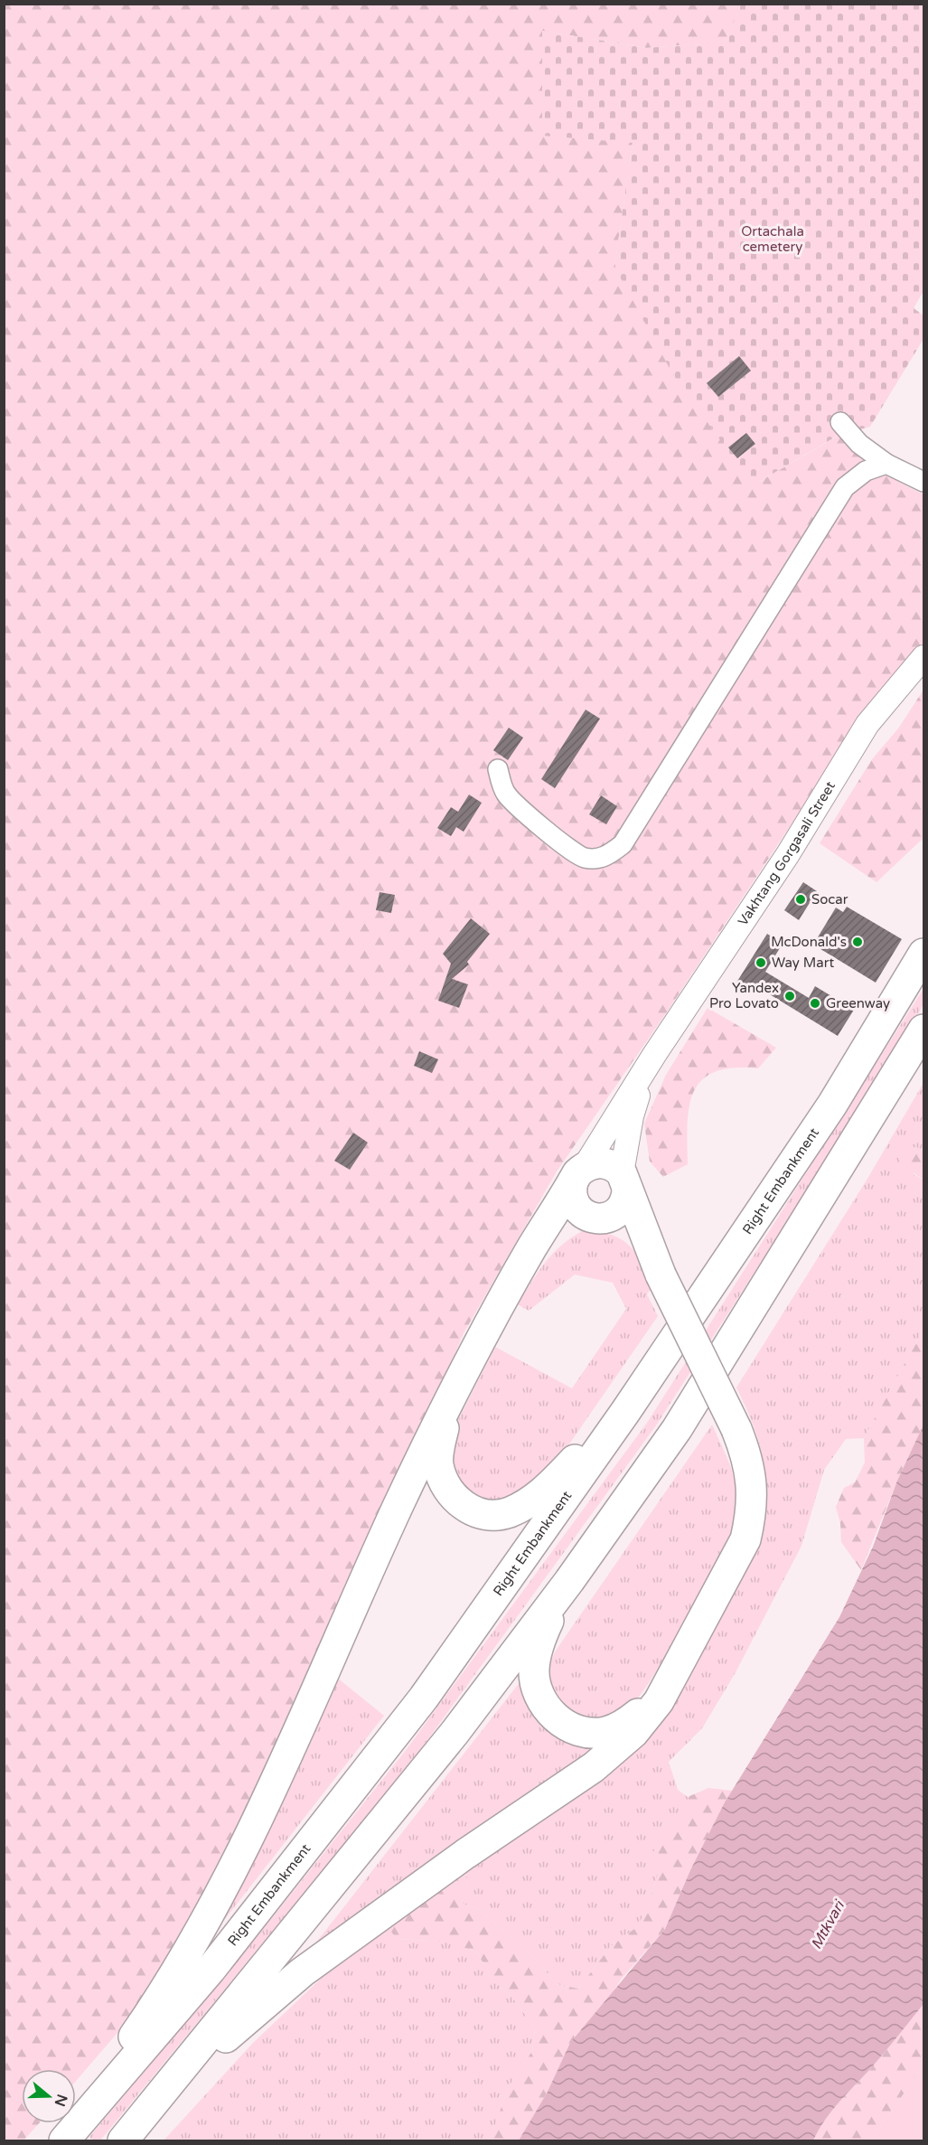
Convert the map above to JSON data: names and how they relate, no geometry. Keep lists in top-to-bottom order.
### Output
{
  "streets": {
    "highway": ["Right Embankment"],
    "street": ["Vakhtang Gorgasali Street"]
  },
  "water": ["Mtkvari"],
  "parks": ["Ortachala cemetery"],
  "places": [
    "Socar",
    "McDonald's",
    "Way Mart",
    "Yandex Pro Lovato",
    "Greenway"
  ],
  "north": "right"
}
